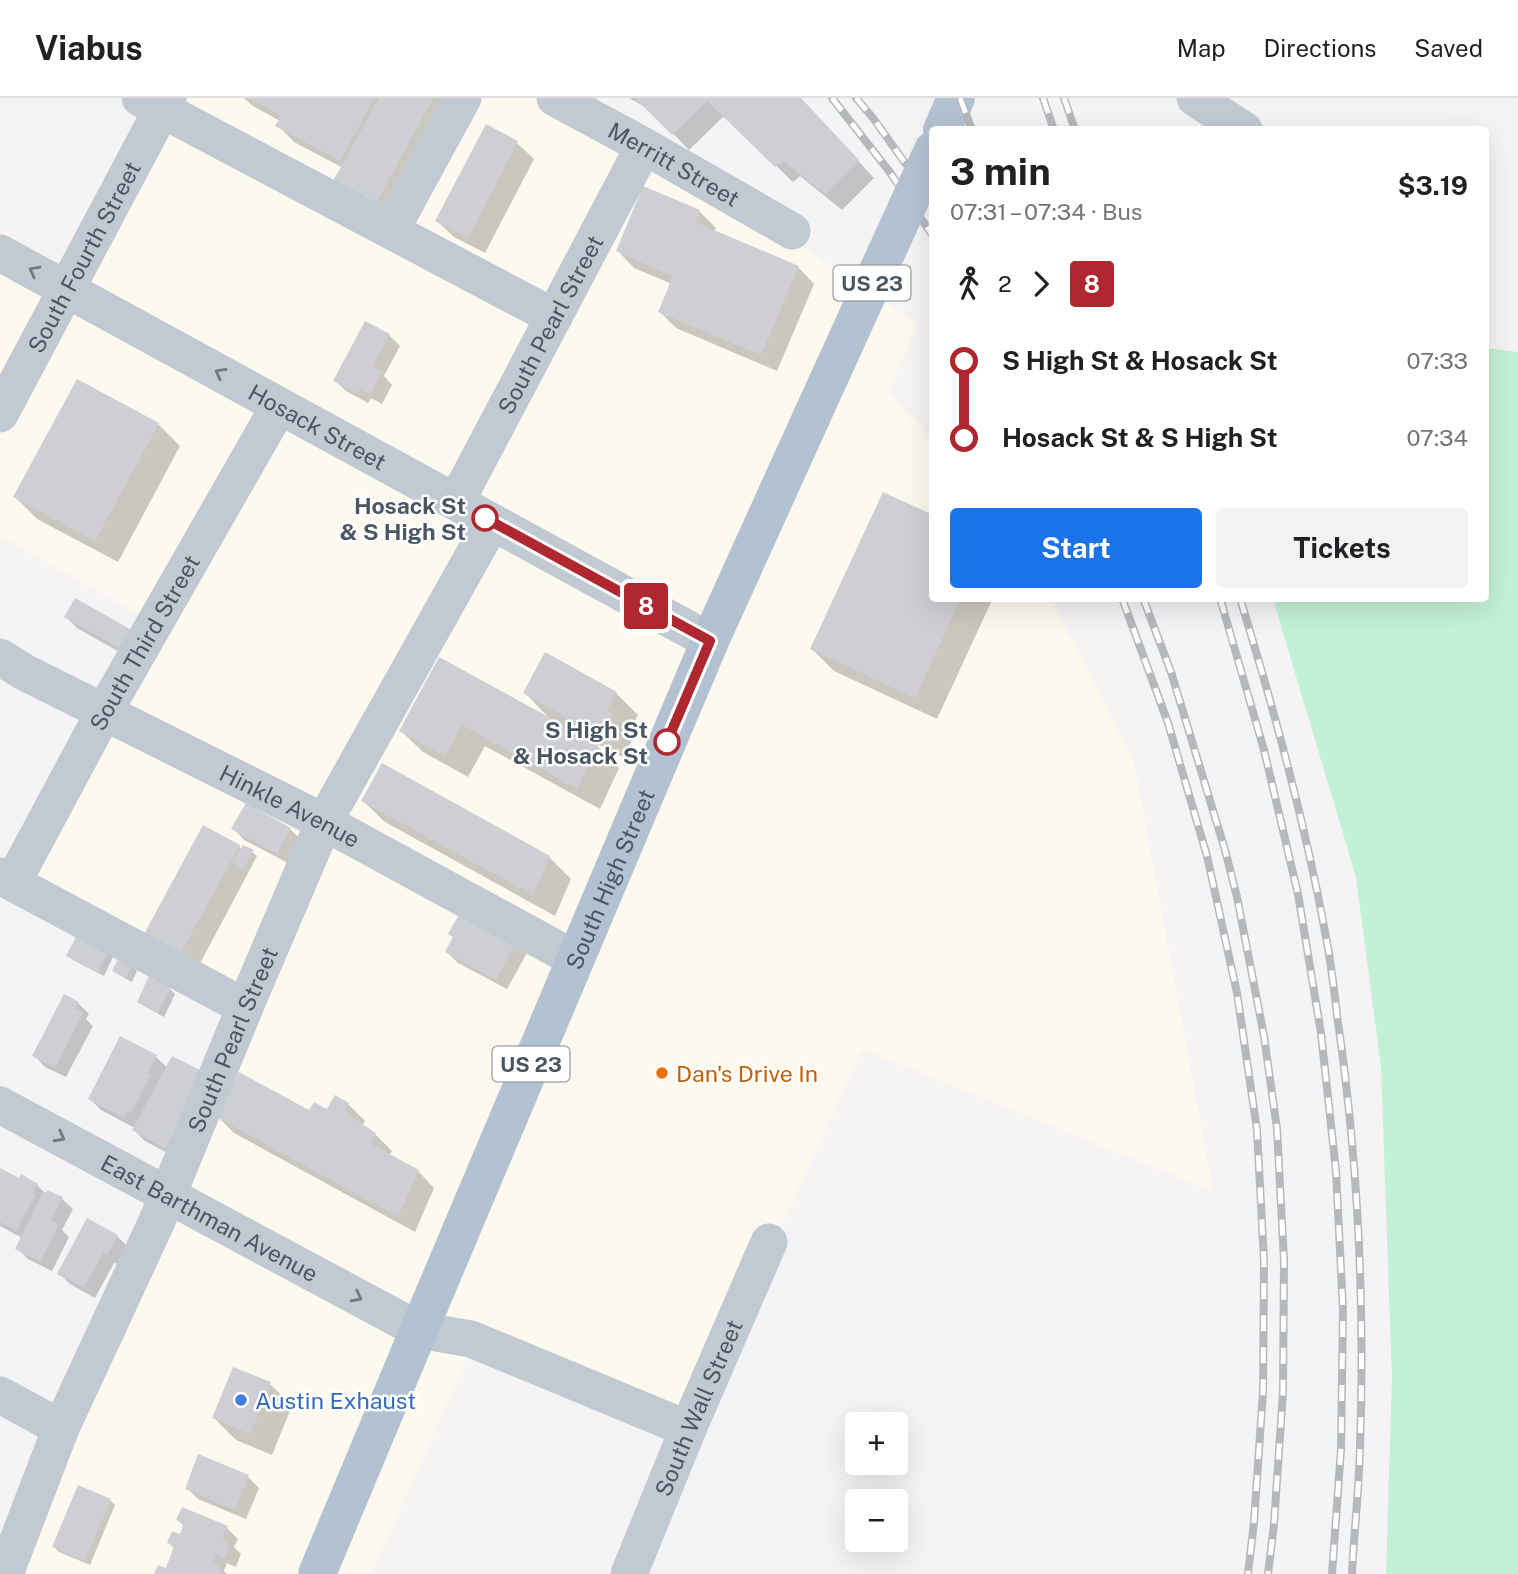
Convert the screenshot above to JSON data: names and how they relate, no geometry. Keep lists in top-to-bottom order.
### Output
{
  "streets": {
    "main road": ["US 23", "South High Street"],
    "street": [
      "Merritt Street",
      "South Fourth Street",
      "South Pearl Street",
      "Hosack Street",
      "South Third Street",
      "Hinkle Avenue",
      "East Barthman Avenue",
      "South Wall Street"
    ]
  },
  "crossings": [
    ["Merritt Street", "South Pearl Street"],
    ["South Fourth Street", "Hosack Street"],
    ["South Pearl Street", "Hosack Street"],
    ["South Pearl Street", "Hinkle Avenue"],
    ["South Pearl Street", "East Barthman Avenue"],
    ["Hosack Street", "South Third Street"],
    ["Hosack Street", "South High Street"],
    ["South Third Street", "Hinkle Avenue"],
    ["Hinkle Avenue", "South High Street"],
    ["South High Street", "East Barthman Avenue"],
    ["East Barthman Avenue", "South Wall Street"]
  ],
  "places": [
    "Hosack St & S High St",
    "S High St & Hosack St",
    "Dan's Drive In",
    "Austin Exhaust"
  ],
  "lines": ["bus line 8"],
  "page": {
    "header": "Viabus",
    "nav": ["Map", "Directions", "Saved"],
    "on_map": "8",
    "heading": ["3 min", "07:31 – 07:34 · Bus", "$3.19"],
    "legs": ["2", "8"],
    "list": [
      {
        "name": "S High St & Hosack St",
        "value": "07:33"
      },
      {
        "name": "Hosack St & S High St",
        "value": "07:34"
      }
    ],
    "buttons": ["Start", "Tickets"],
    "map_buttons": ["+", "−"]
  }
}
